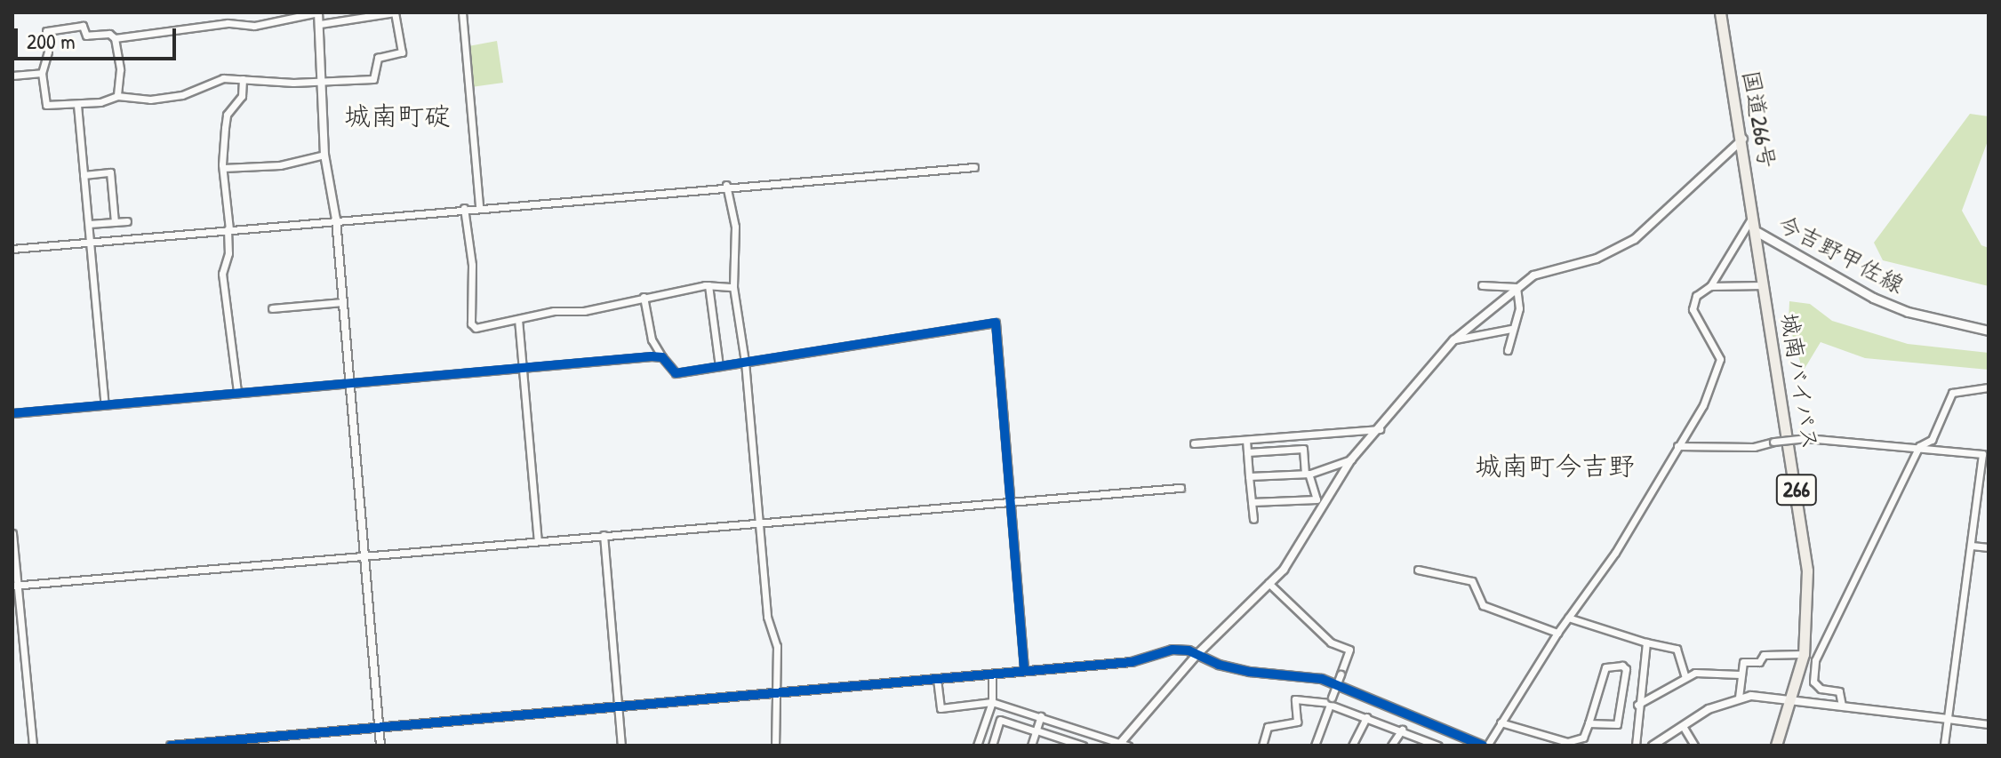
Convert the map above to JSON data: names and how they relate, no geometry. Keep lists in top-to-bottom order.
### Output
{
  "streets": {
    "highway": ["国道266号", "城南バイパス", "266"],
    "main road": ["今吉野甲佐線"]
  },
  "crossings": [
    ["国道266号", "今吉野甲佐線"],
    ["国道266号", "城南バイパス"],
    ["今吉野甲佐線", "城南バイパス"]
  ],
  "districts": ["城南町碇", "城南町今吉野"],
  "scale_bar": "200 m"
}
